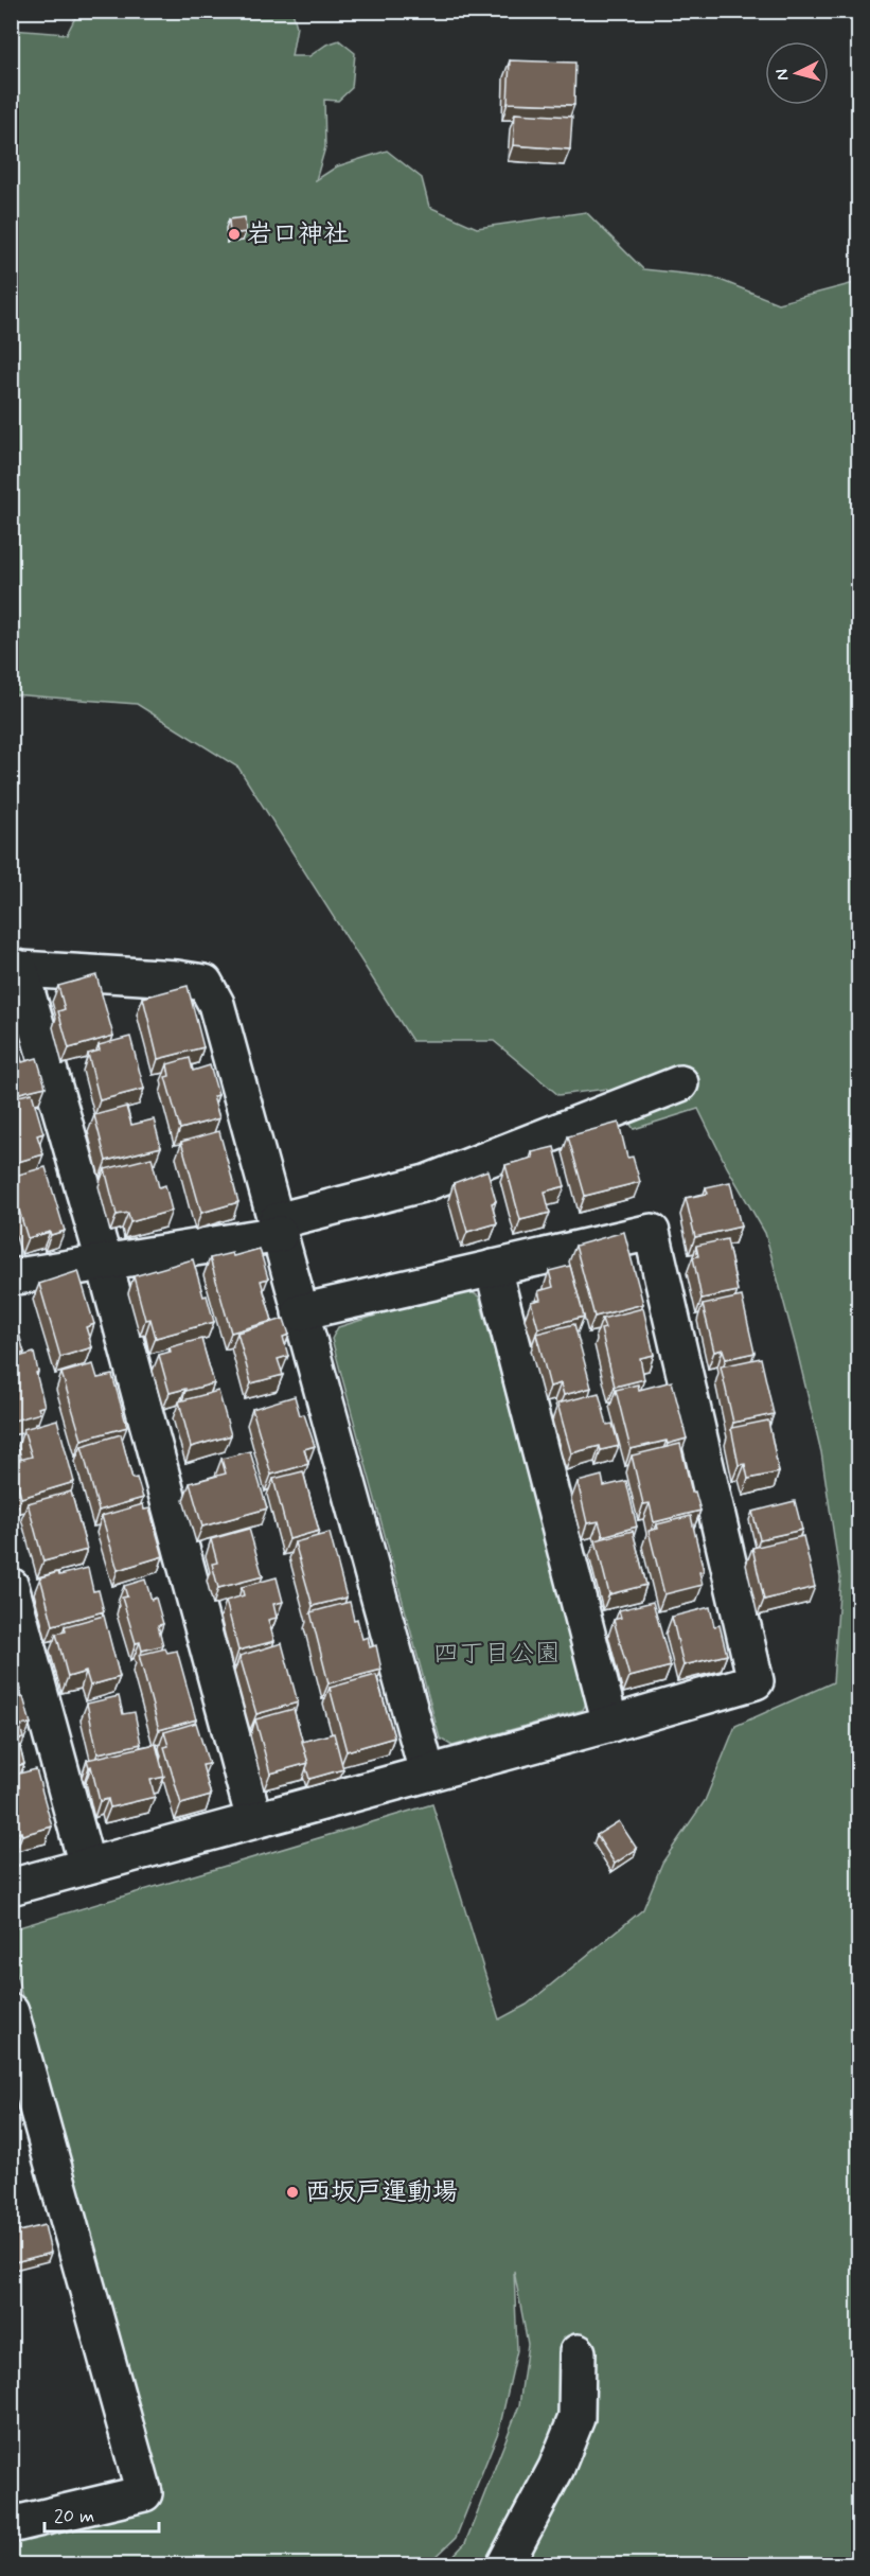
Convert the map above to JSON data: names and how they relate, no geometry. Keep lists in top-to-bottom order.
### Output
{
  "parks": ["四丁目公園"],
  "places": ["岩口神社", "西坂戸運動場"],
  "scale_bar": "20 m",
  "north": "left"
}
